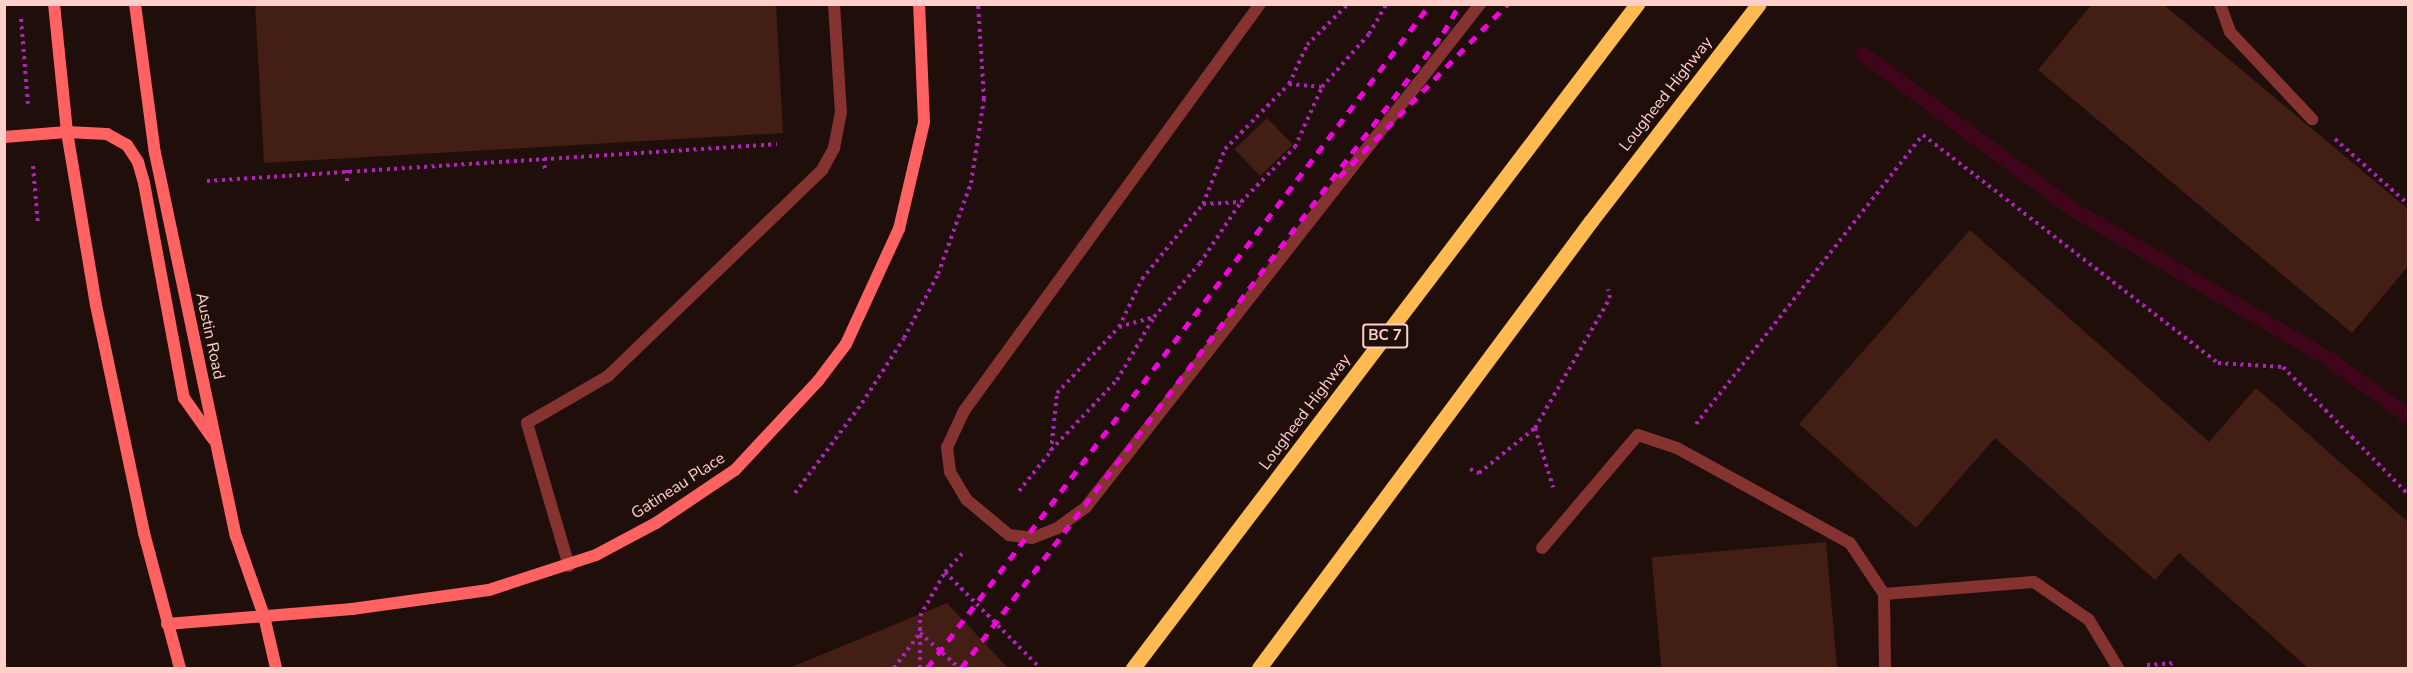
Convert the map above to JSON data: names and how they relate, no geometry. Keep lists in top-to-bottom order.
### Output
{
  "streets": {
    "main road": [
      "Lougheed Highway",
      "Austin Road",
      "BC 7",
      "Gatineau Place"
    ]
  },
  "crossings": [
    ["Austin Road", "Gatineau Place"]
  ]
}
